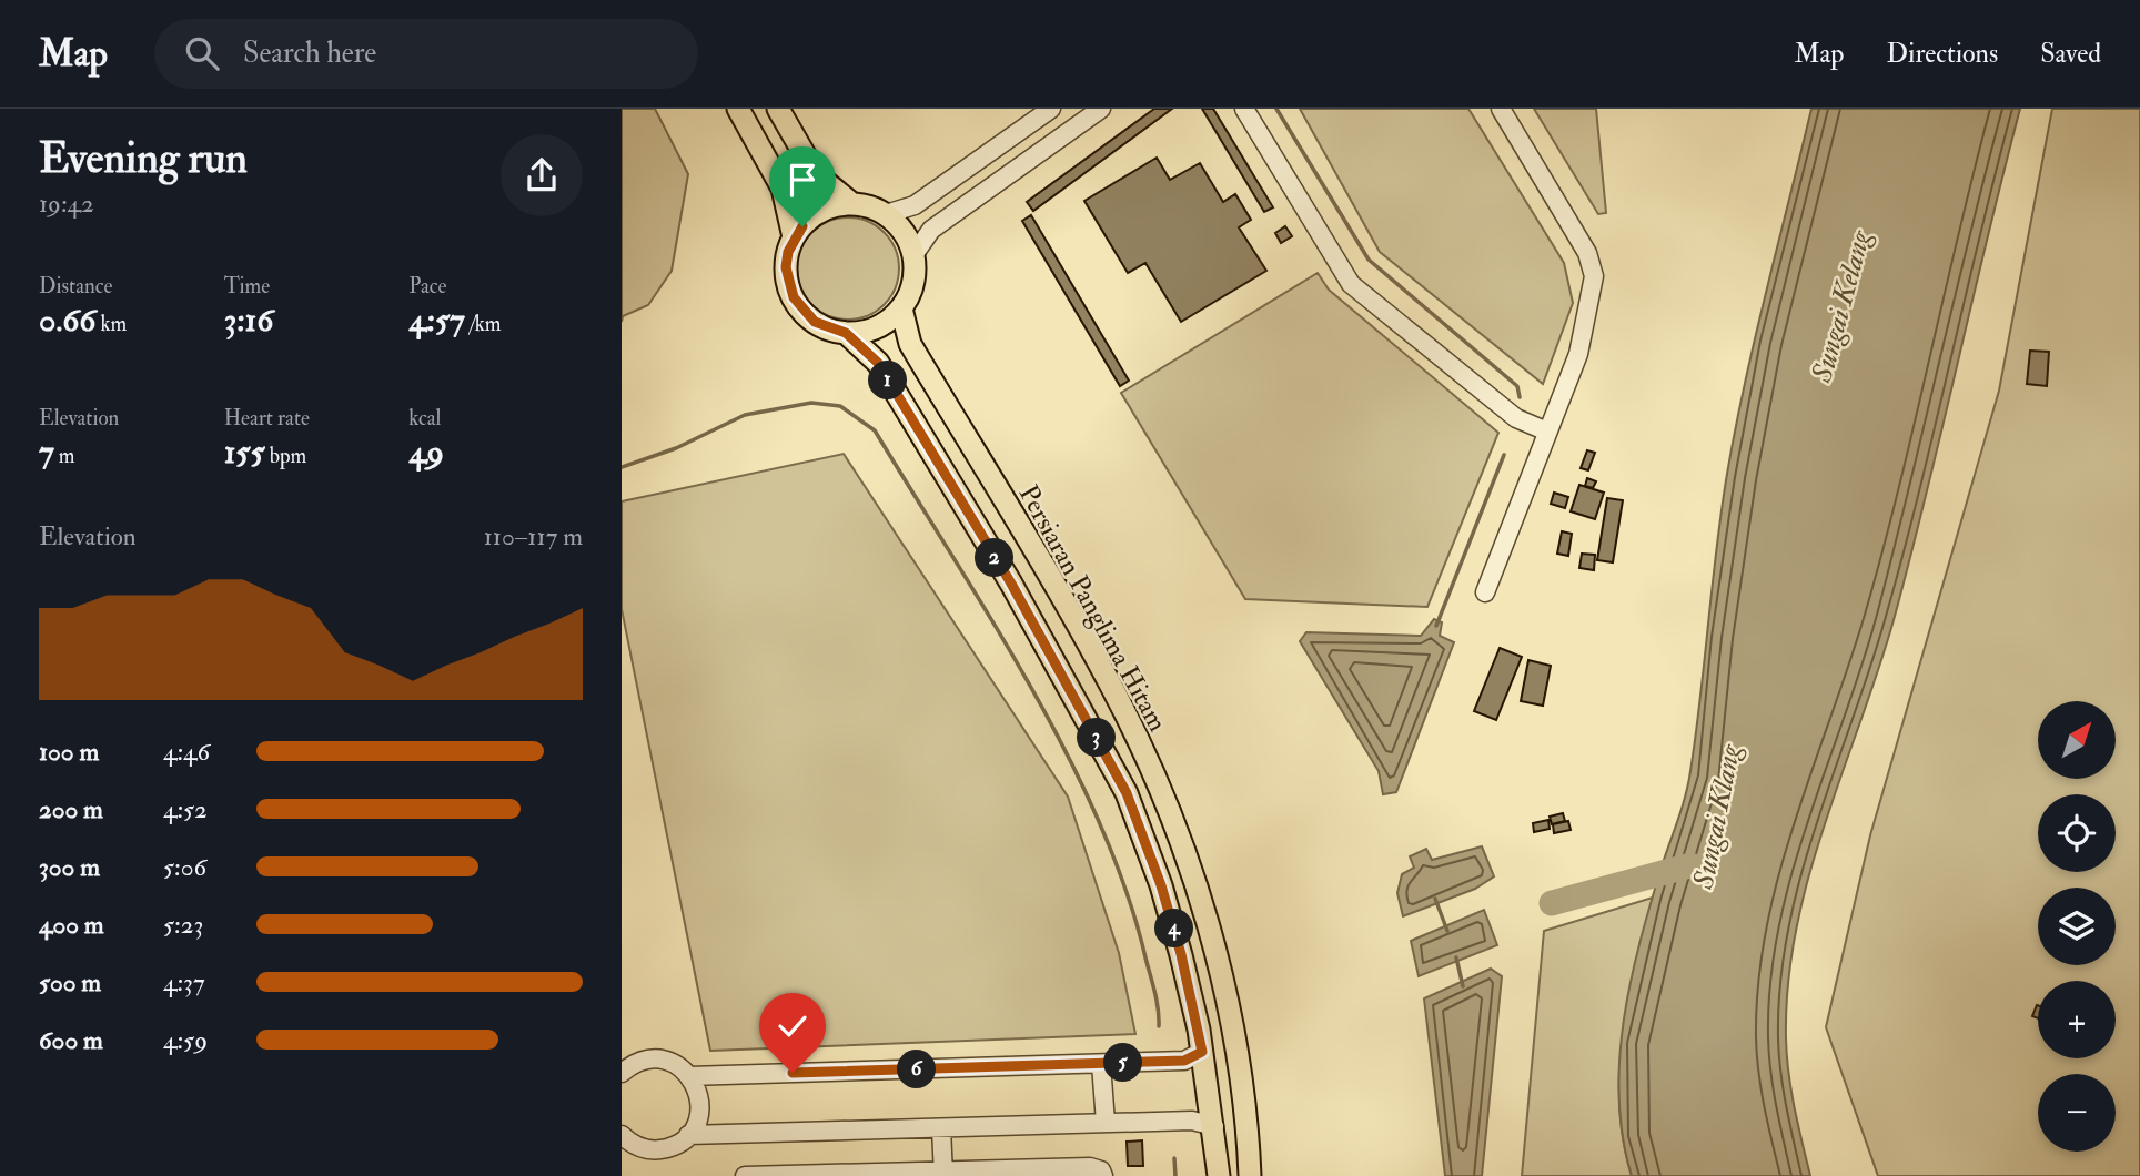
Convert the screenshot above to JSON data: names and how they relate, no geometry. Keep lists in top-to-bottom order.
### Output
{
  "streets": {
    "main road": ["Persiaran Panglima Hitam"]
  },
  "water": ["Sungai Kelang", "Sungai Klang"],
  "north": "top right",
  "page": {
    "header": "Map",
    "search": "Search here",
    "nav": ["Map", "Directions", "Saved"],
    "heading": ["Evening run", "19:42"],
    "stats": [
      ["Distance", "0.66 km"],
      ["Time", "3:16"],
      ["Pace", "4:57 /km"],
      ["Elevation", "7 m"],
      ["Heart rate", "155 bpm"],
      ["kcal", "49"]
    ],
    "pins": [
      "1",
      "2",
      "3",
      "4",
      "5",
      "6"
    ],
    "chart": ["Elevation", "110–117 m"],
    "map_buttons": ["+", "−"],
    "list": [
      {
        "name": "100 m",
        "note": "4:46"
      },
      {
        "name": "200 m",
        "note": "4:52"
      },
      {
        "name": "300 m",
        "note": "5:06"
      },
      {
        "name": "400 m",
        "note": "5:23"
      },
      {
        "name": "500 m",
        "note": "4:37"
      },
      {
        "name": "600 m",
        "note": "4:59"
      }
    ]
  }
}
